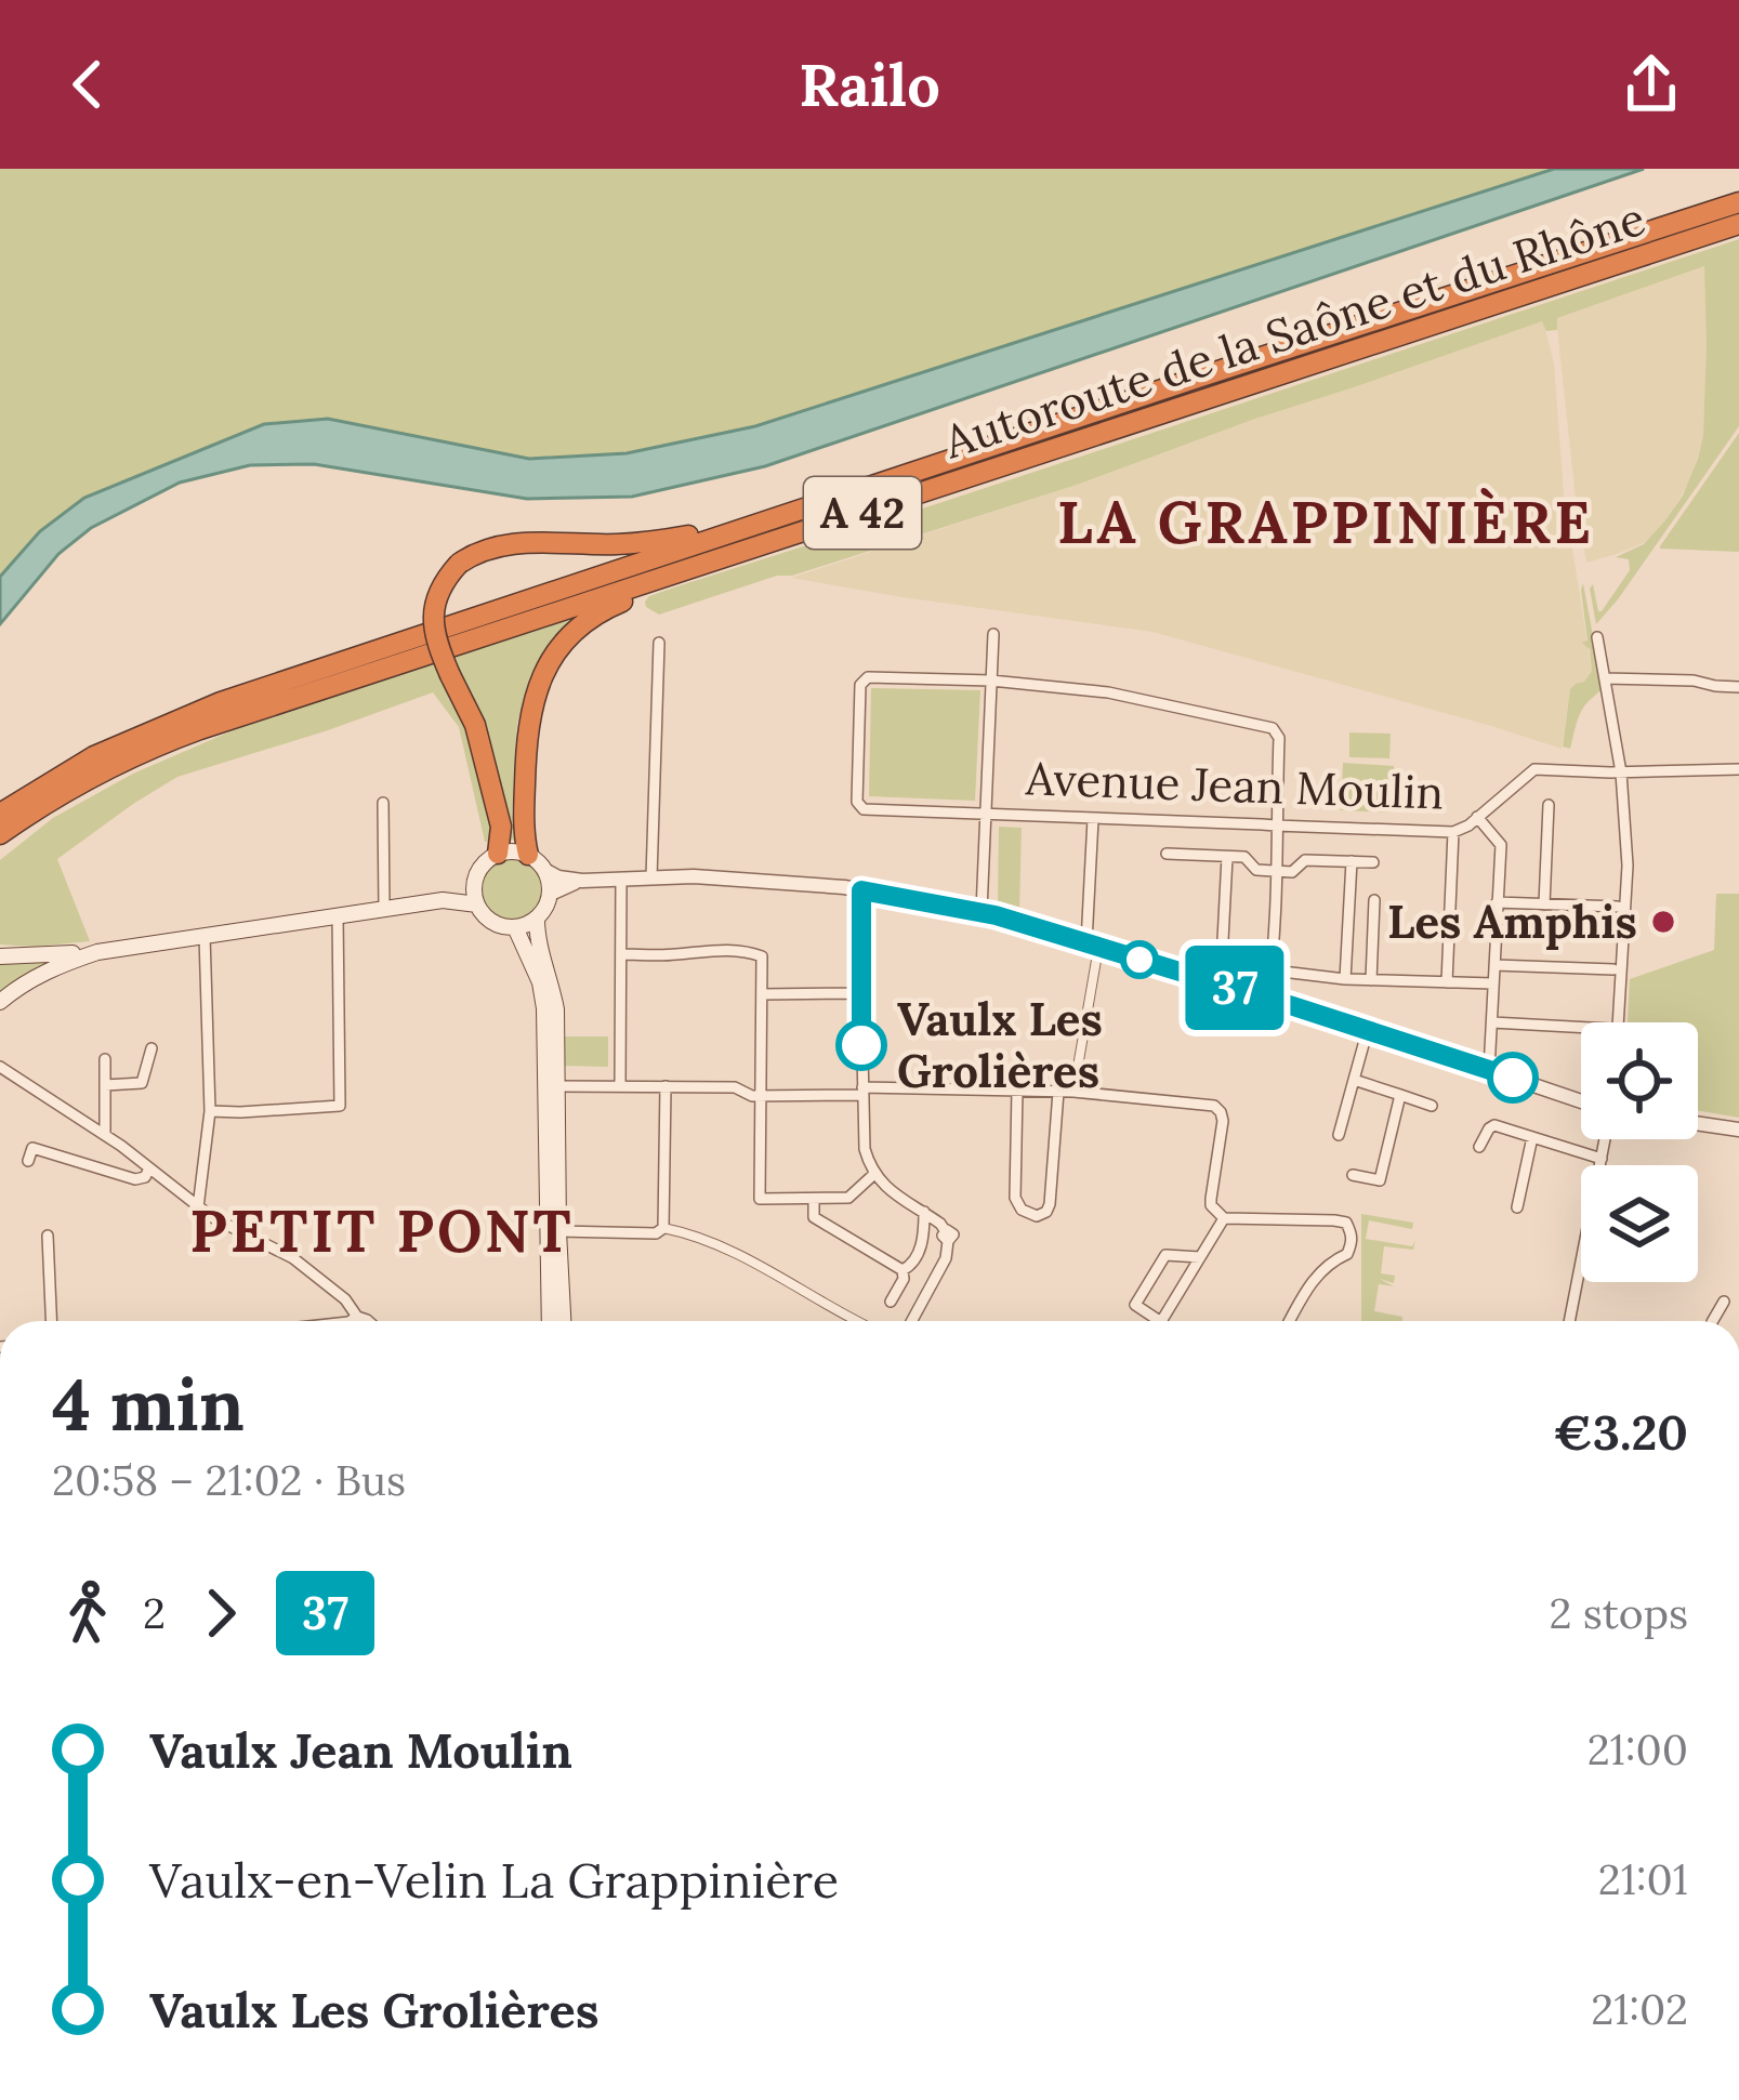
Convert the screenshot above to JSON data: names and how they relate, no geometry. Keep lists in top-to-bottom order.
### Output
{
  "streets": {
    "highway": ["Autoroute de la Saône et du Rhône", "A 42"],
    "street": ["Avenue Jean Moulin"]
  },
  "districts": ["LA GRAPPINIÈRE", "PETIT PONT"],
  "places": ["Les Amphis", "Vaulx Les Grolières"],
  "lines": ["bus line 37"],
  "page": {
    "header": "Railo",
    "on_map": "37",
    "heading": ["4 min", "20:58 – 21:02 · Bus", "€3.20"],
    "legs": ["2", "37", "2 stops"],
    "list": [
      {
        "name": "Vaulx Jean Moulin",
        "value": "21:00"
      },
      {
        "name": "Vaulx-en-Velin La Grappinière",
        "value": "21:01"
      },
      {
        "name": "Vaulx Les Grolières",
        "value": "21:02"
      }
    ]
  }
}
